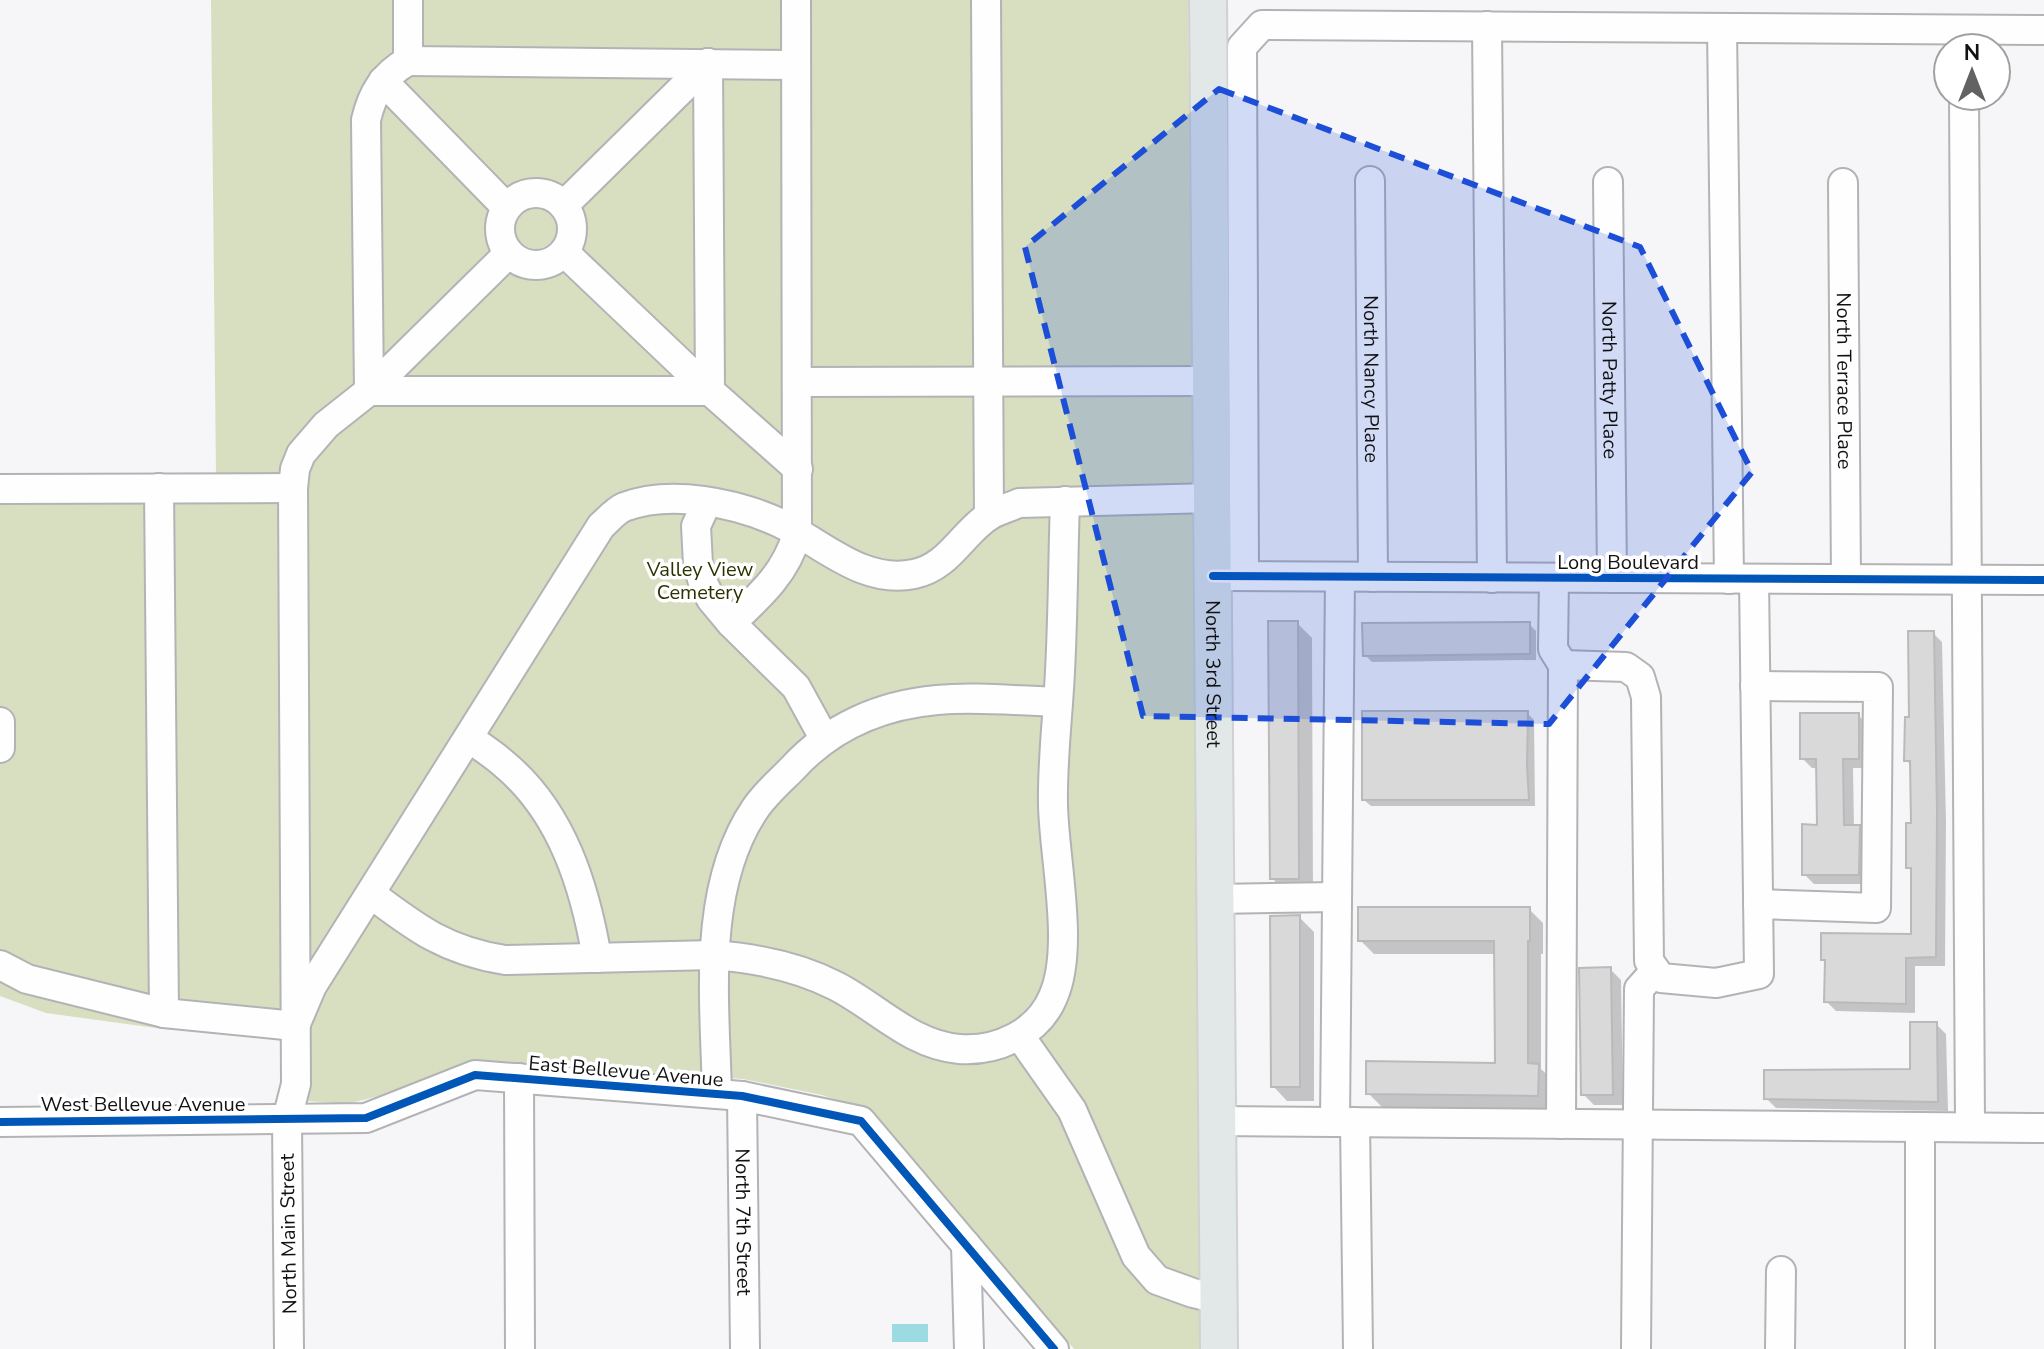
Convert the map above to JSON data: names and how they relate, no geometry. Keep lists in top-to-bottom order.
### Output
{
  "streets": {
    "main road": ["North 3rd Street"],
    "street": [
      "North Nancy Place",
      "North Patty Place",
      "North Terrace Place",
      "Long Boulevard",
      "East Bellevue Avenue",
      "West Bellevue Avenue",
      "North 7th Street",
      "North Main Street"
    ]
  },
  "crossings": [
    ["North Nancy Place", "Long Boulevard"],
    ["North Patty Place", "Long Boulevard"],
    ["North Terrace Place", "Long Boulevard"],
    ["Long Boulevard", "North 3rd Street"],
    ["East Bellevue Avenue", "West Bellevue Avenue"],
    ["East Bellevue Avenue", "North 7th Street"],
    ["East Bellevue Avenue", "North Main Street"],
    ["West Bellevue Avenue", "North Main Street"]
  ],
  "parks": ["Valley View Cemetery"],
  "north": "top"
}
